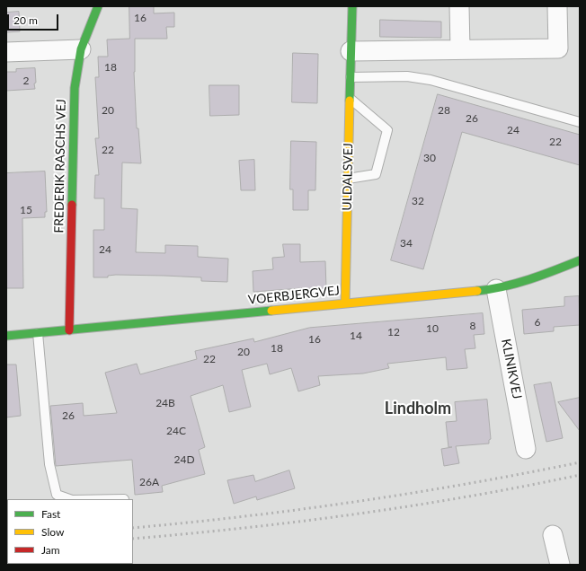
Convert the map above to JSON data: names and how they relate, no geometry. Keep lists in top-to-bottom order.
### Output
{
  "streets": {
    "street": [
      "FREDERIK RASCHS VEJ",
      "ULDALSVEJ",
      "VOERBJERGVEJ",
      "KLINIKVEJ"
    ]
  },
  "crossings": [
    ["FREDERIK RASCHS VEJ", "VOERBJERGVEJ"],
    ["ULDALSVEJ", "VOERBJERGVEJ"],
    ["VOERBJERGVEJ", "KLINIKVEJ"]
  ],
  "districts": ["Lindholm"],
  "house_numbers": [
    "16",
    "18",
    "2",
    "20",
    "28",
    "26",
    "24",
    "22",
    "22",
    "30",
    "32",
    "15",
    "34",
    "24",
    "6",
    "8",
    "10",
    "12",
    "14",
    "16",
    "18",
    "20",
    "22",
    "24B",
    "26",
    "24C",
    "24D",
    "26A"
  ],
  "legend": ["Fast", "Slow", "Jam"],
  "scale_bar": "20 m"
}
